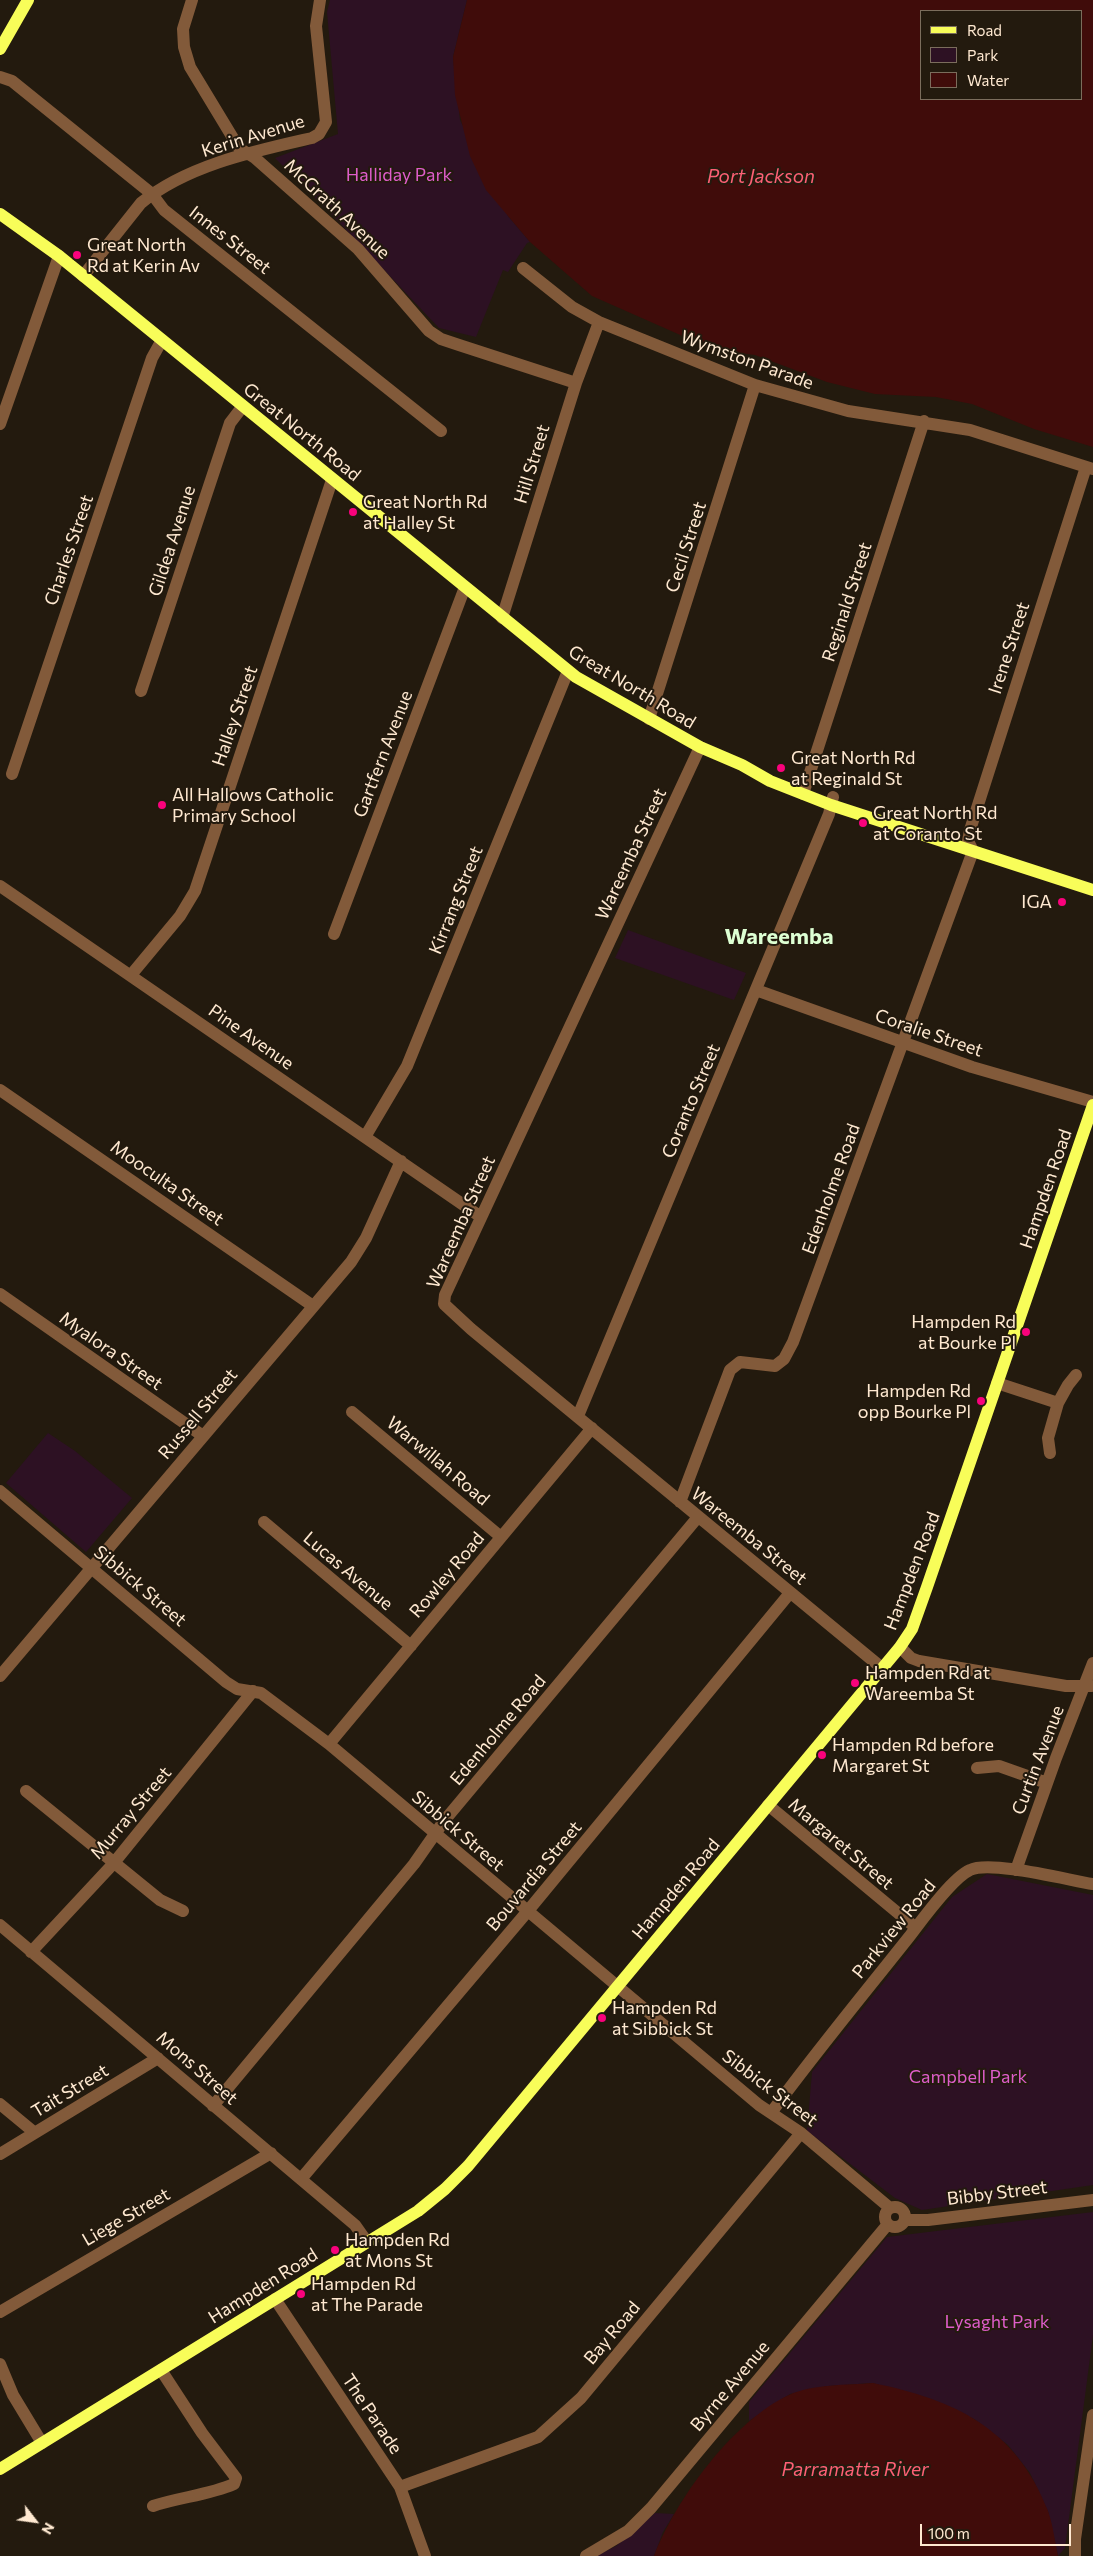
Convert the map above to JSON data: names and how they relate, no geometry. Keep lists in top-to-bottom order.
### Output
{
  "streets": {
    "main road": ["Great North Road", "Hampden Road"],
    "street": [
      "Kerin Avenue",
      "McGrath Avenue",
      "Innes Street",
      "Wymston Parade",
      "Hill Street",
      "Gildea Avenue",
      "Cecil Street",
      "Charles Street",
      "Reginald Street",
      "Irene Street",
      "Halley Street",
      "Gartfern Avenue",
      "Wareemba Street",
      "Kirrang Street",
      "Coralie Street",
      "Pine Avenue",
      "Coranto Street",
      "Mooculta Street",
      "Edenholme Road",
      "Myalora Street",
      "Russell Street",
      "Warwillah Road",
      "Lucas Avenue",
      "Rowley Road",
      "Sibbick Street",
      "Curtin Avenue",
      "Murray Street",
      "Margaret Street",
      "Bouvardia Street",
      "Parkview Road",
      "Mons Street",
      "Tait Street",
      "Bibby Street",
      "Liege Street",
      "Bay Road",
      "Byrne Avenue",
      "The Parade"
    ]
  },
  "crossings": [
    ["Kerin Avenue", "McGrath Avenue"],
    ["Kerin Avenue", "Innes Street"],
    ["Kerin Avenue", "Great North Road"],
    ["McGrath Avenue", "Hill Street"],
    ["Wymston Parade", "Hill Street"],
    ["Wymston Parade", "Cecil Street"],
    ["Wymston Parade", "Reginald Street"],
    ["Wymston Parade", "Irene Street"],
    ["Great North Road", "Hill Street"],
    ["Great North Road", "Gildea Avenue"],
    ["Great North Road", "Cecil Street"],
    ["Great North Road", "Charles Street"],
    ["Great North Road", "Reginald Street"],
    ["Great North Road", "Irene Street"],
    ["Great North Road", "Halley Street"],
    ["Great North Road", "Gartfern Avenue"],
    ["Great North Road", "Wareemba Street"],
    ["Great North Road", "Kirrang Street"],
    ["Great North Road", "Coranto Street"],
    ["Great North Road", "Edenholme Road"],
    ["Irene Street", "Edenholme Road"],
    ["Halley Street", "Pine Avenue"],
    ["Wareemba Street", "Pine Avenue"],
    ["Wareemba Street", "Coranto Street"],
    ["Wareemba Street", "Edenholme Road"],
    ["Wareemba Street", "Hampden Road"],
    ["Wareemba Street", "Rowley Road"],
    ["Wareemba Street", "Bouvardia Street"],
    ["Kirrang Street", "Pine Avenue"],
    ["Coralie Street", "Coranto Street"],
    ["Coralie Street", "Edenholme Road"],
    ["Coralie Street", "Hampden Road"],
    ["Pine Avenue", "Russell Street"],
    ["Mooculta Street", "Russell Street"],
    ["Edenholme Road", "Sibbick Street"],
    ["Edenholme Road", "Mons Street"],
    ["Hampden Road", "Sibbick Street"],
    ["Hampden Road", "Margaret Street"],
    ["Hampden Road", "Mons Street"],
    ["Hampden Road", "The Parade"],
    ["Myalora Street", "Russell Street"],
    ["Russell Street", "Sibbick Street"],
    ["Warwillah Road", "Rowley Road"],
    ["Lucas Avenue", "Rowley Road"],
    ["Rowley Road", "Sibbick Street"],
    ["Sibbick Street", "Murray Street"],
    ["Sibbick Street", "Bouvardia Street"],
    ["Sibbick Street", "Parkview Road"],
    ["Sibbick Street", "Bibby Street"],
    ["Sibbick Street", "Bay Road"],
    ["Sibbick Street", "Byrne Avenue"],
    ["Curtin Avenue", "Parkview Road"],
    ["Murray Street", "Mons Street"],
    ["Margaret Street", "Parkview Road"],
    ["Bouvardia Street", "Mons Street"],
    ["Mons Street", "Tait Street"],
    ["Mons Street", "Liege Street"],
    ["Bibby Street", "Byrne Avenue"],
    ["Bay Road", "The Parade"]
  ],
  "districts": ["Wareemba"],
  "water": ["Port Jackson", "Parramatta River"],
  "parks": ["Halliday Park", "Campbell Park", "Lysaght Park"],
  "places": [
    "Great North Rd at Kerin Av",
    "Great North Rd at Halley St",
    "Great North Rd at Reginald St",
    "All Hallows Catholic Primary School",
    "Great North Rd at Coranto St",
    "IGA",
    "Hampden Rd at Bourke Pl",
    "Hampden Rd opp Bourke Pl",
    "Hampden Rd at Wareemba St",
    "Hampden Rd before Margaret St",
    "Hampden Rd at Sibbick St",
    "Hampden Rd at Mons St",
    "Hampden Rd at The Parade"
  ],
  "legend": ["Road", "Park", "Water"],
  "scale_bar": "100 m",
  "north": "bottom right"
}
